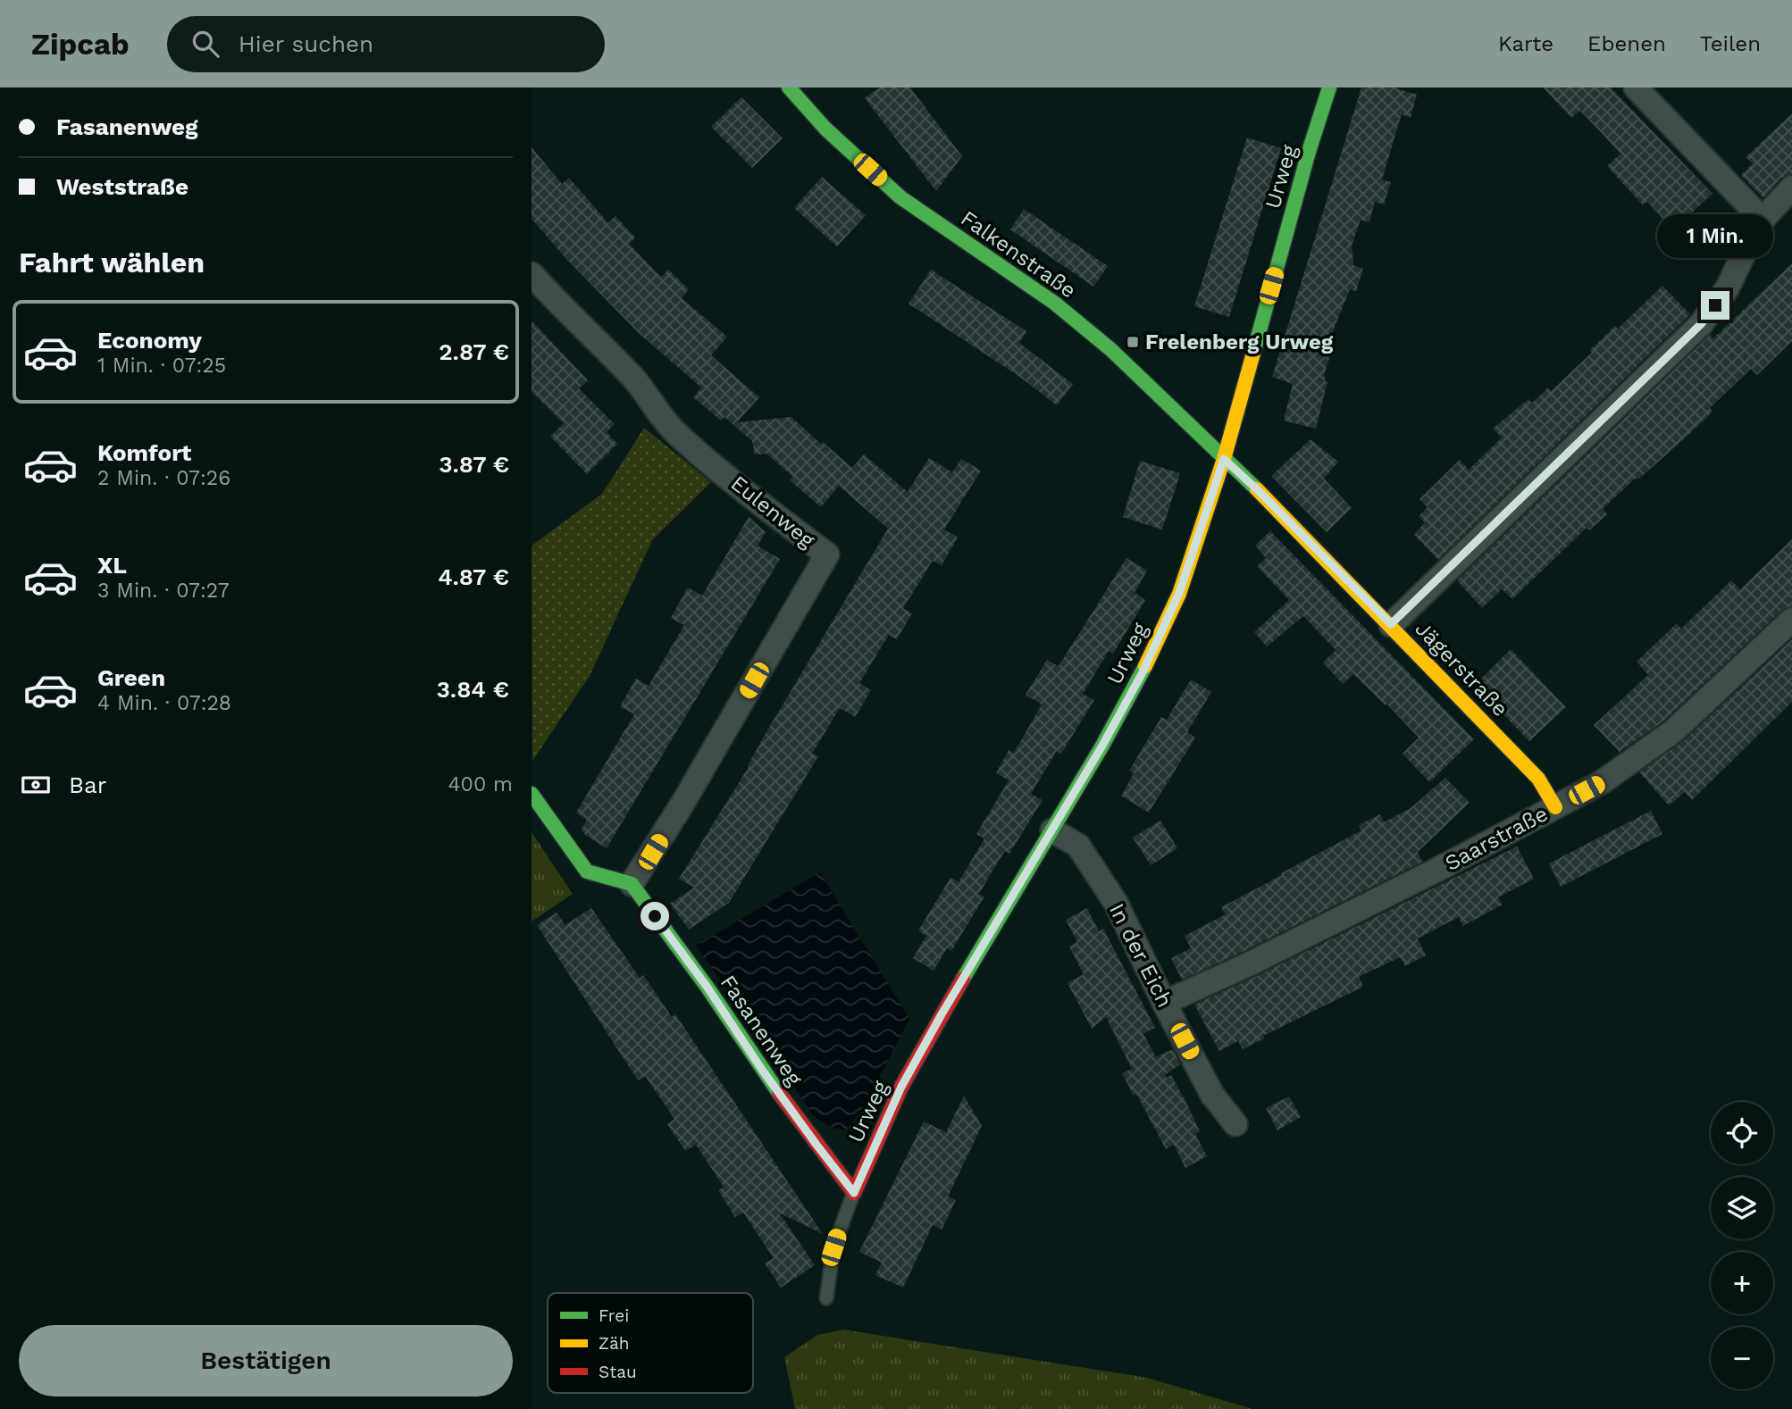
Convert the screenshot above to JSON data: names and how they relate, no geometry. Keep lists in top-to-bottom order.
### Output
{
  "streets": {
    "street": [
      "Urweg",
      "Falkenstraße",
      "Eulenweg",
      "Jägerstraße",
      "Saarstraße",
      "In der Eich",
      "Fasanenweg"
    ]
  },
  "crossings": [
    ["Urweg", "Falkenstraße"],
    ["Urweg", "Jägerstraße"],
    ["Urweg", "In der Eich"],
    ["Urweg", "Fasanenweg"],
    ["Falkenstraße", "Jägerstraße"],
    ["Eulenweg", "Fasanenweg"],
    ["Jägerstraße", "Saarstraße"],
    ["Saarstraße", "In der Eich"]
  ],
  "places": {
    "transit": ["Frelenberg Urweg"]
  },
  "legend": ["Frei", "Zäh", "Stau"],
  "page": {
    "header": "Zipcab",
    "search": "Hier suchen",
    "nav": ["Karte", "Ebenen", "Teilen"],
    "banner": ["Fasanenweg", "Weststraße"],
    "bubble": "1 Min.",
    "heading": "Fahrt wählen",
    "list": [
      {
        "name": "Economy",
        "note": "1 Min. · 07:25",
        "value": "2.87 €"
      },
      {
        "name": "Komfort",
        "note": "2 Min. · 07:26",
        "value": "3.87 €"
      },
      {
        "name": "XL",
        "note": "3 Min. · 07:27",
        "value": "4.87 €"
      },
      {
        "name": "Green",
        "note": "4 Min. · 07:28",
        "value": "3.84 €"
      }
    ],
    "pay": ["Bar", "400 m"],
    "map_buttons": ["+", "−"],
    "buttons": "Bestätigen"
  }
}
